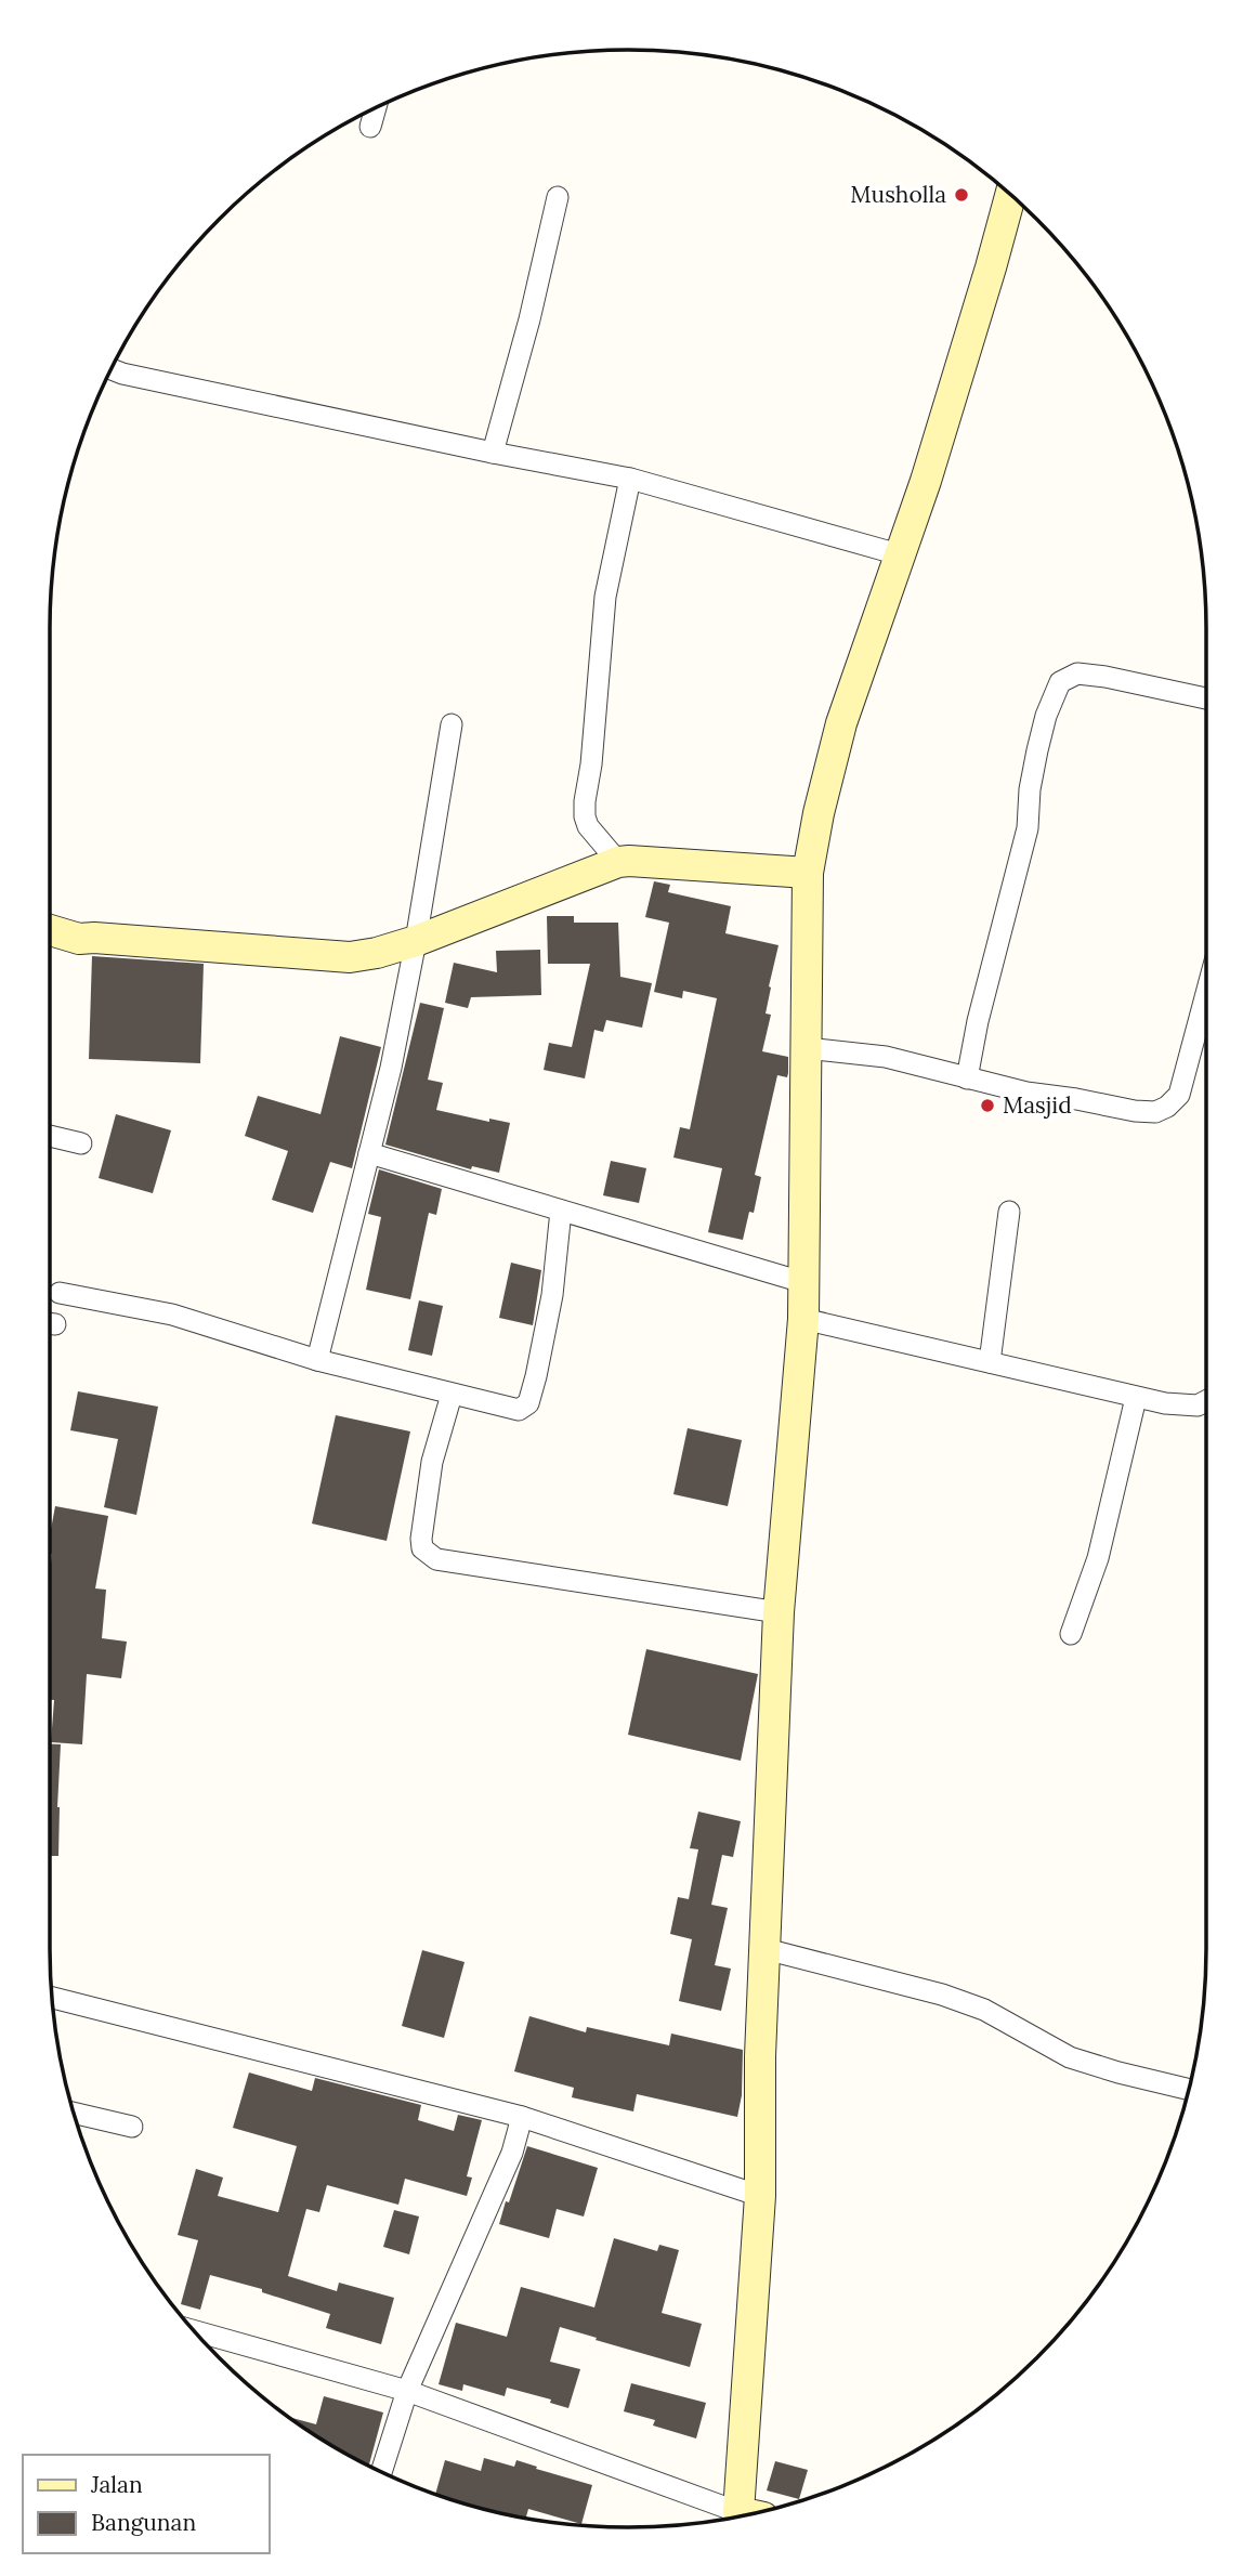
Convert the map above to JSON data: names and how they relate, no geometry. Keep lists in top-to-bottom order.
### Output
{
  "places": ["Musholla", "Masjid"],
  "legend": ["Jalan", "Bangunan"]
}
